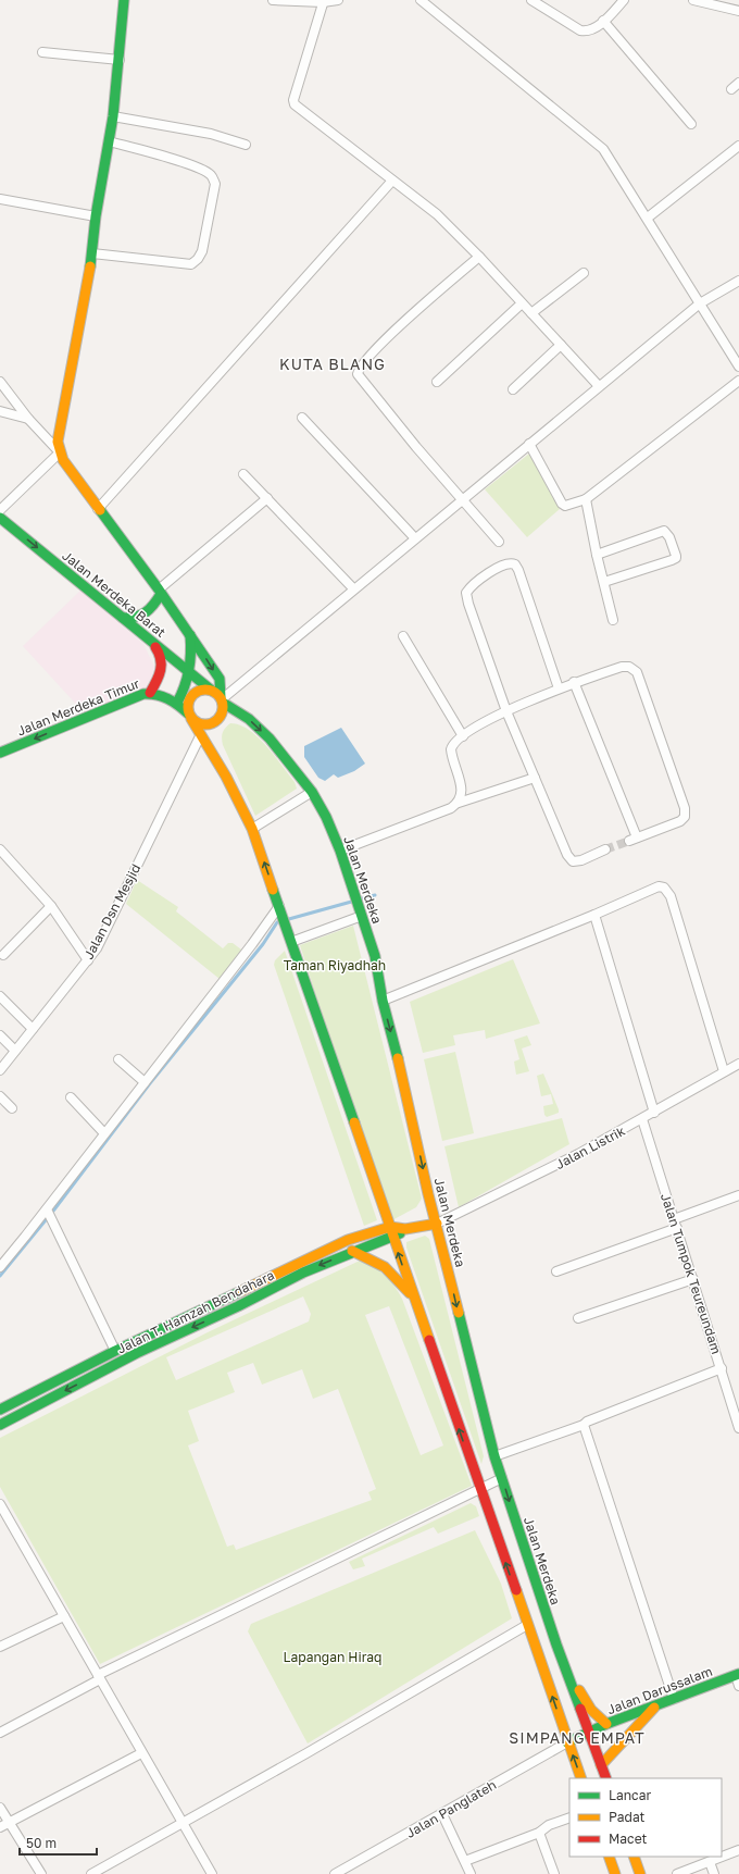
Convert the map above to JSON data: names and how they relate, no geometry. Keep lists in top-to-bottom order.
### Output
{
  "streets": {
    "main road": [
      "Jalan Merdeka Barat",
      "Jalan Merdeka Timur",
      "Jalan Merdeka",
      "Jalan T. Hamzah Bendahara",
      "Jalan Darussalam"
    ],
    "street": [
      "Jalan Dsn Mesjid",
      "Jalan Listrik",
      "Jalan Tumpok Teureundam",
      "Jalan Panglateh"
    ]
  },
  "crossings": [
    ["Jalan Merdeka Barat", "Jalan Merdeka Timur"],
    ["Jalan Merdeka Barat", "Jalan Merdeka"],
    ["Jalan Merdeka Timur", "Jalan Merdeka"],
    ["Jalan Merdeka", "Jalan Listrik"],
    ["Jalan Merdeka", "Jalan T. Hamzah Bendahara"],
    ["Jalan Merdeka", "Jalan Darussalam"],
    ["Jalan Listrik", "Jalan Tumpok Teureundam"],
    ["Jalan Listrik", "Jalan T. Hamzah Bendahara"],
    ["Jalan Darussalam", "Jalan Panglateh"]
  ],
  "one_way": ["Jalan Merdeka Timur"],
  "districts": ["KUTA BLANG", "SIMPANG EMPAT"],
  "parks": ["Taman Riyadhah", "Lapangan Hiraq"],
  "legend": ["Lancar", "Padat", "Macet"],
  "scale_bar": "50 m"
}
